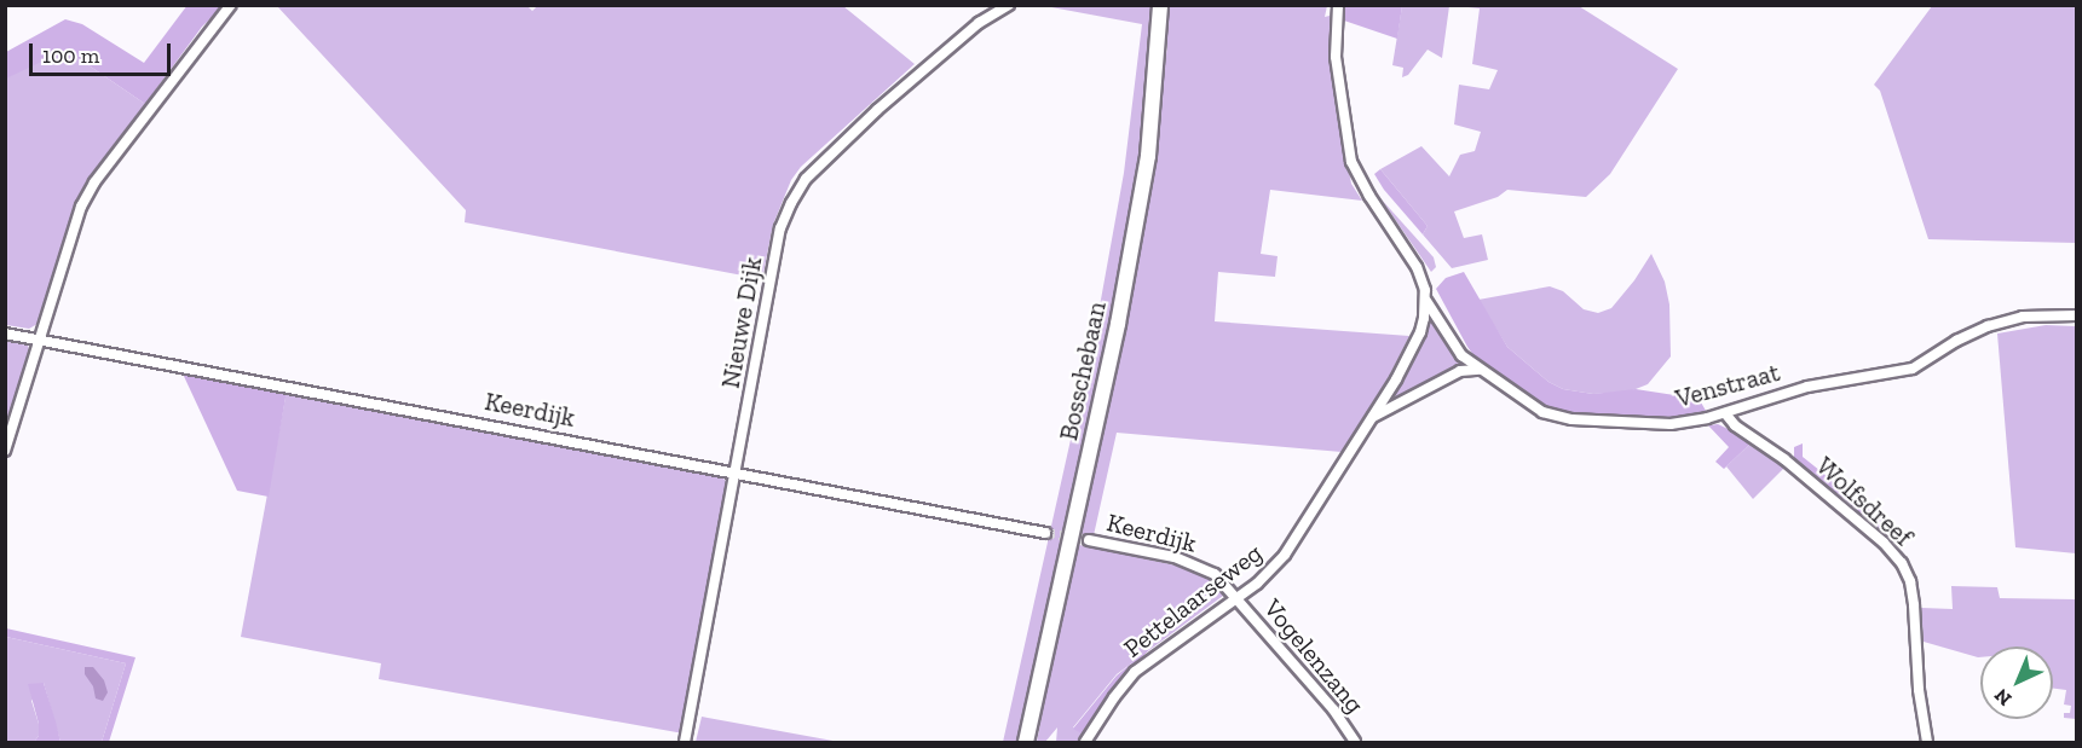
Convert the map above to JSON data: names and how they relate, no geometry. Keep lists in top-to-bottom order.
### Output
{
  "streets": {
    "main road": ["Bosschebaan"],
    "street": [
      "Nieuwe Dijk",
      "Venstraat",
      "Keerdijk",
      "Wolfsdreef",
      "Pettelaarseweg",
      "Vogelenzang"
    ]
  },
  "crossings": [
    ["Nieuwe Dijk", "Keerdijk"],
    ["Venstraat", "Wolfsdreef"],
    ["Venstraat", "Pettelaarseweg"],
    ["Keerdijk", "Pettelaarseweg"],
    ["Keerdijk", "Vogelenzang"],
    ["Pettelaarseweg", "Vogelenzang"]
  ],
  "scale_bar": "100 m",
  "north": "bottom left"
}
